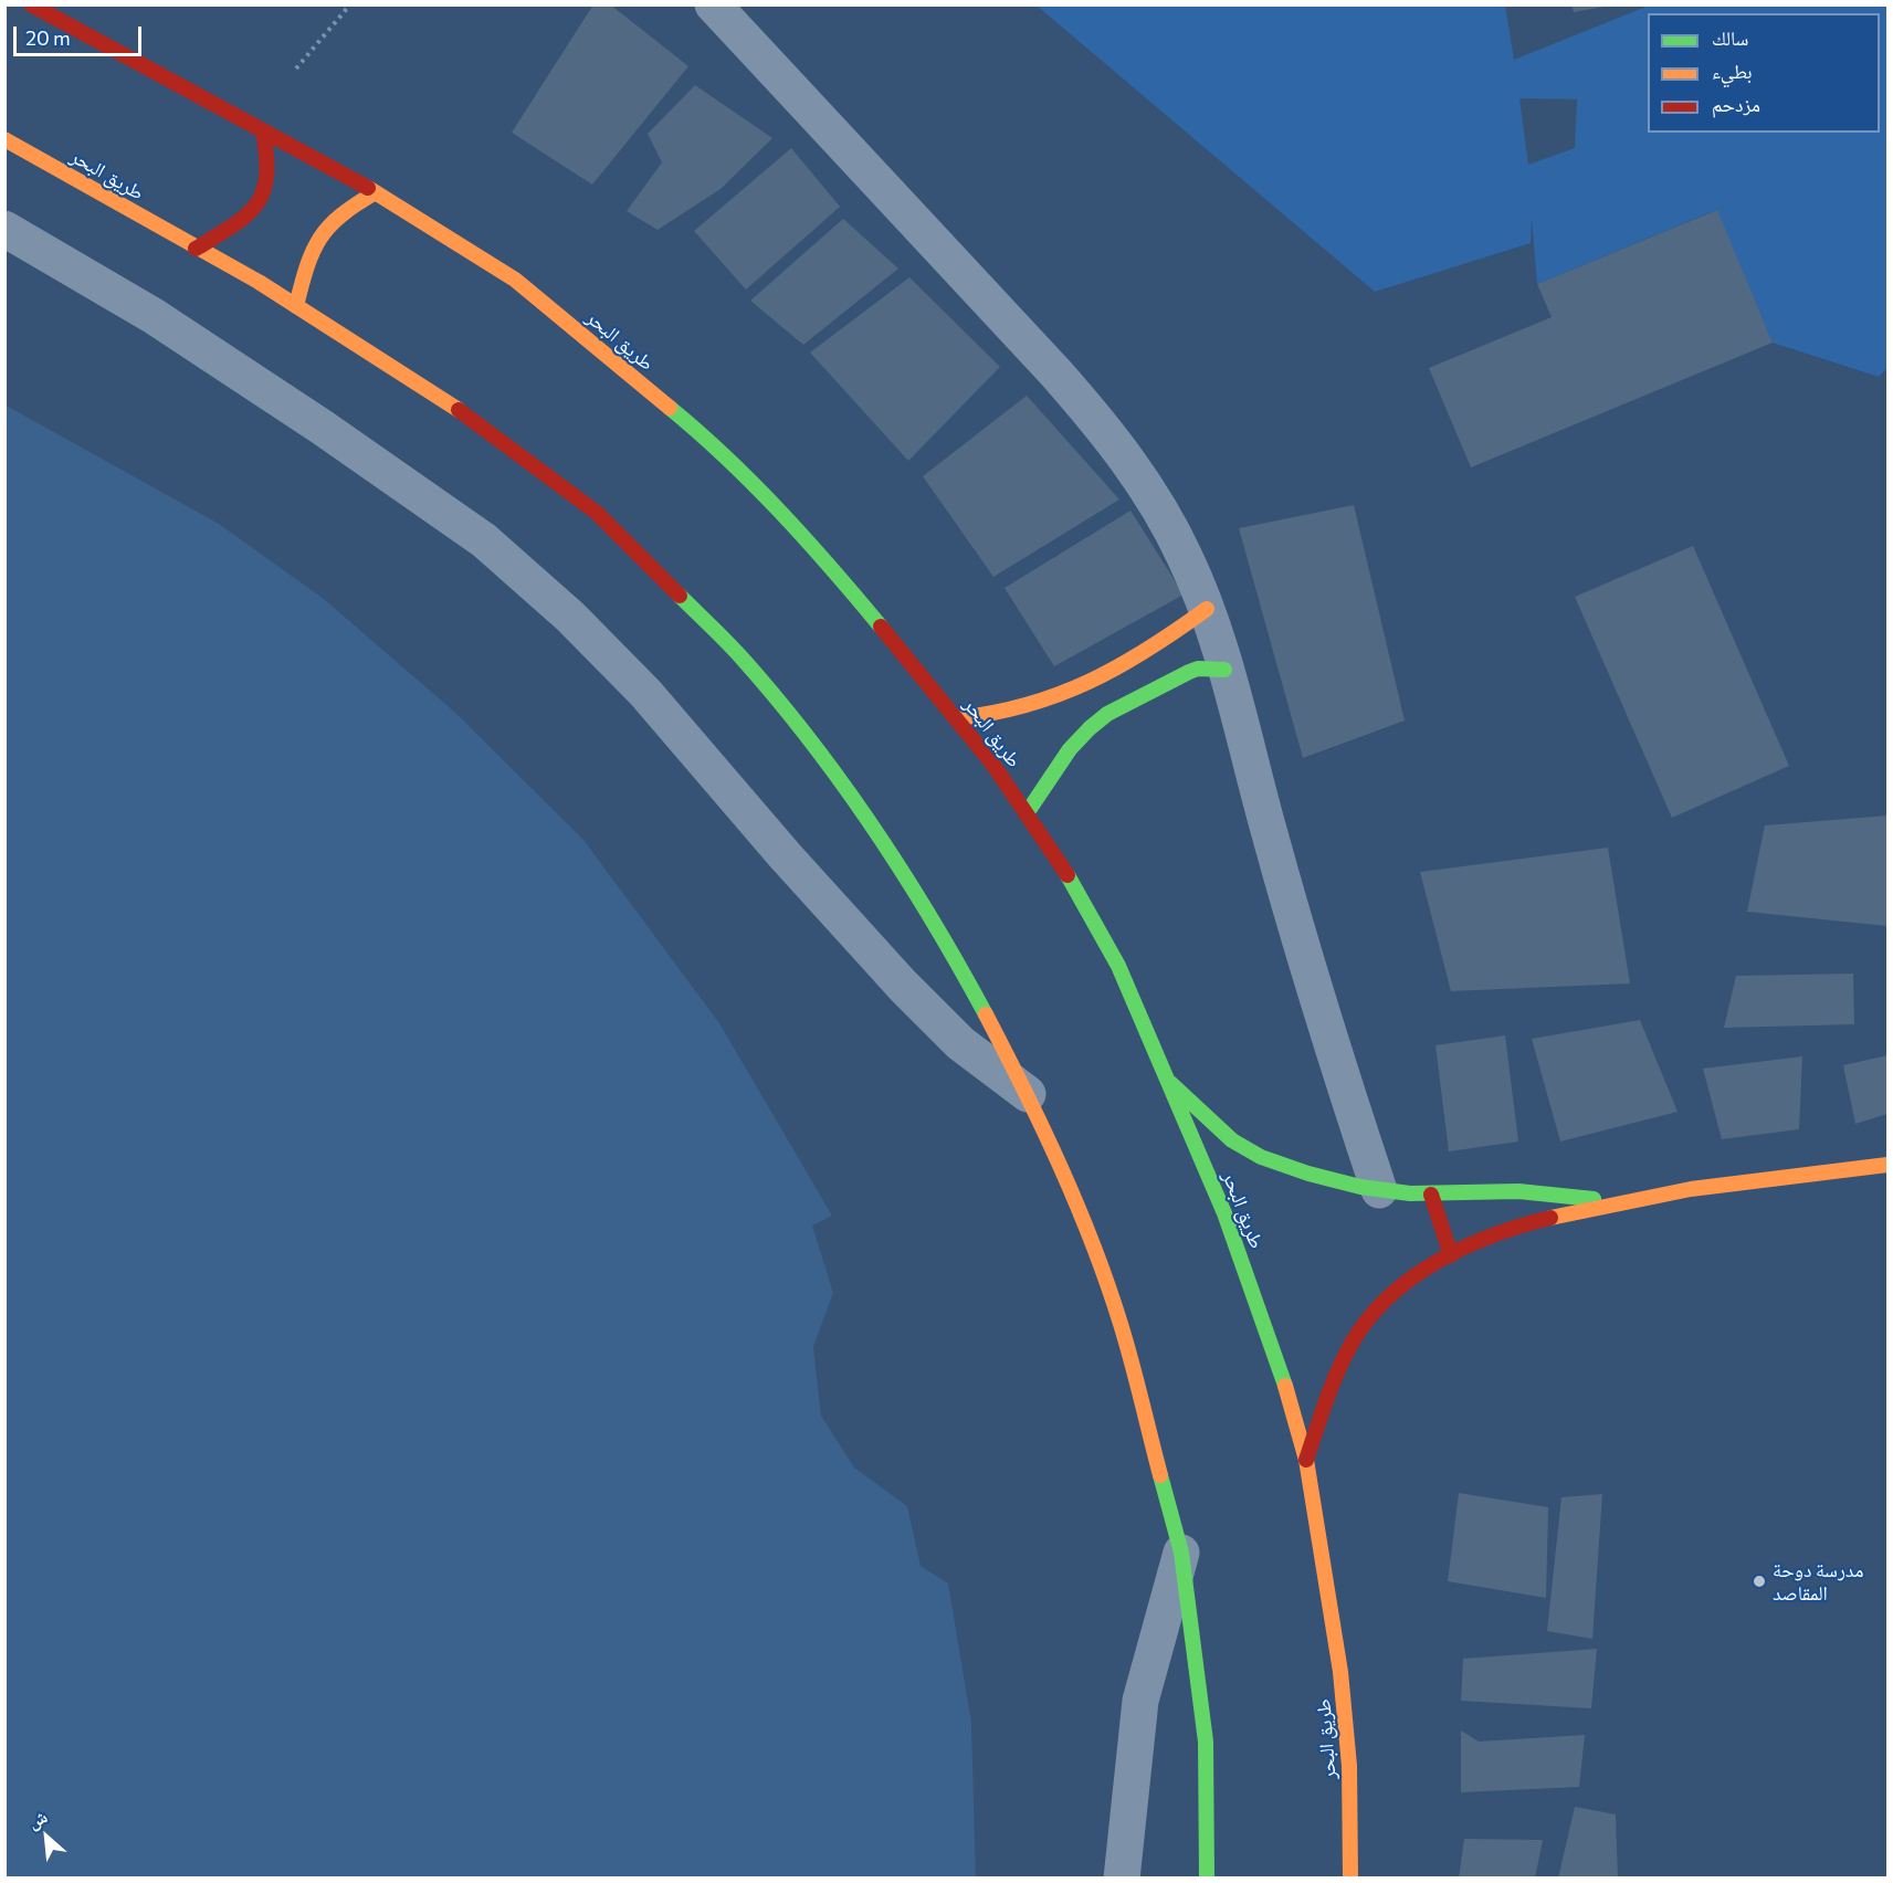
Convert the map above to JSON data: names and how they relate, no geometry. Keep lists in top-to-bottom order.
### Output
{
  "streets": {
    "main road": ["طريق البحر"]
  },
  "places": ["مدرسة دوحة المقاصد"],
  "legend": ["سالك", "بطيء", "مزدحم"],
  "scale_bar": "20 m",
  "north": "top left"
}
